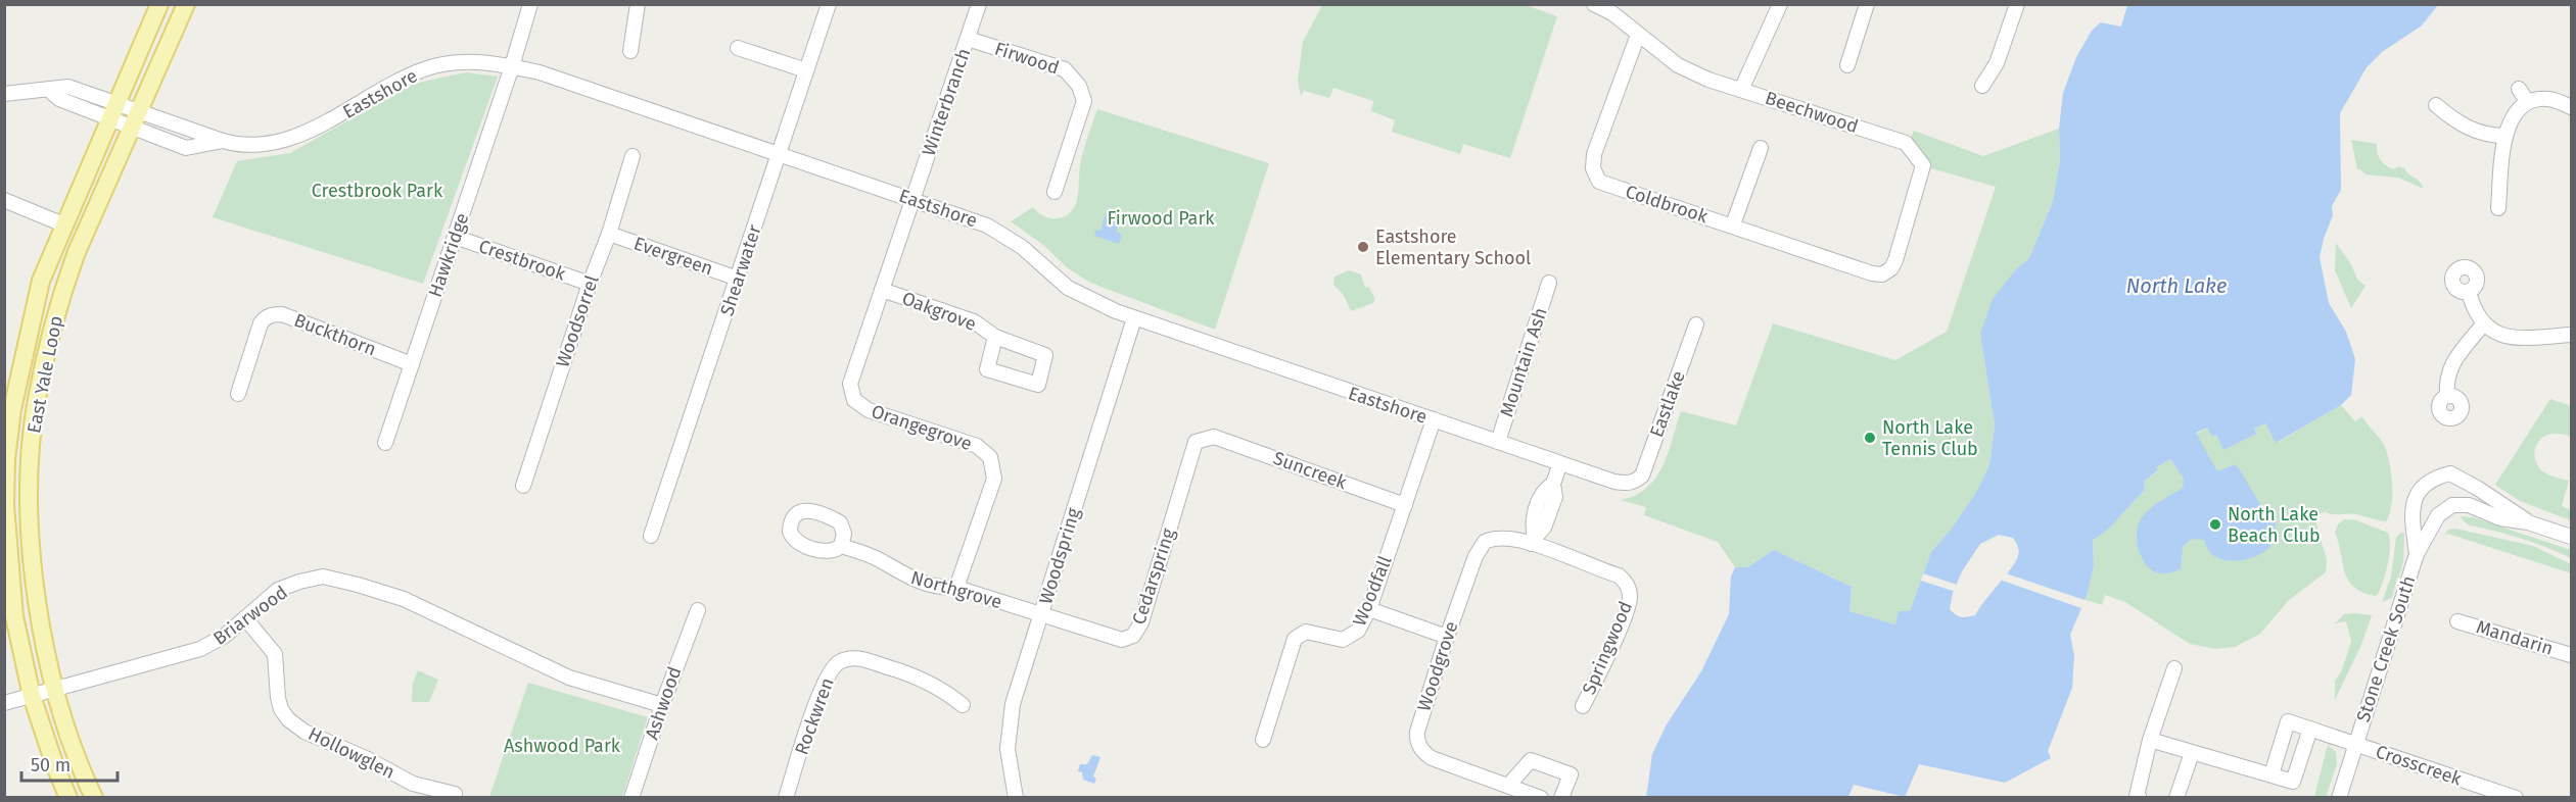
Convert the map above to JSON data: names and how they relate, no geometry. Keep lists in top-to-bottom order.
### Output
{
  "streets": {
    "main road": ["East Yale Loop"],
    "street": [
      "Firwood",
      "Eastshore",
      "Winterbranch",
      "Beechwood",
      "Coldbrook",
      "Hawkridge",
      "Evergreen",
      "Crestbrook",
      "Shearwater",
      "Oakgrove",
      "Woodsorrel",
      "Buckthorn",
      "Mountain Ash",
      "Eastlake",
      "Orangegrove",
      "Suncreek",
      "Woodspring",
      "Cedarspring",
      "Northgrove",
      "Woodfall",
      "Briarwood",
      "Mandarin",
      "Springwood",
      "Stone Creek South",
      "Woodgrove",
      "Ashwood",
      "Rockwren",
      "Hollowglen",
      "Crosscreek"
    ]
  },
  "crossings": [
    ["Firwood", "Winterbranch"],
    ["Eastshore", "Winterbranch"],
    ["Eastshore", "Hawkridge"],
    ["Eastshore", "Shearwater"],
    ["Eastshore", "Mountain Ash"],
    ["Eastshore", "East Yale Loop"],
    ["Eastshore", "Eastlake"],
    ["Eastshore", "Orangegrove"],
    ["Eastshore", "Woodspring"],
    ["Eastshore", "Woodfall"],
    ["Winterbranch", "Orangegrove"],
    ["Beechwood", "Coldbrook"],
    ["Hawkridge", "Crestbrook"],
    ["Hawkridge", "Buckthorn"],
    ["Evergreen", "Shearwater"],
    ["Evergreen", "Woodsorrel"],
    ["Crestbrook", "Woodsorrel"],
    ["Oakgrove", "Orangegrove"],
    ["East Yale Loop", "Briarwood"],
    ["Orangegrove", "Northgrove"],
    ["Suncreek", "Cedarspring"],
    ["Suncreek", "Woodfall"],
    ["Woodspring", "Cedarspring"],
    ["Woodspring", "Northgrove"],
    ["Cedarspring", "Northgrove"],
    ["Briarwood", "Ashwood"],
    ["Briarwood", "Hollowglen"],
    ["Springwood", "Woodgrove"],
    ["Stone Creek South", "Crosscreek"]
  ],
  "water": ["North Lake"],
  "parks": ["Crestbrook Park", "Firwood Park", "Ashwood Park"],
  "places": ["Eastshore Elementary School", "North Lake Tennis Club", "North Lake Beach Club"],
  "scale_bar": "50 m"
}
